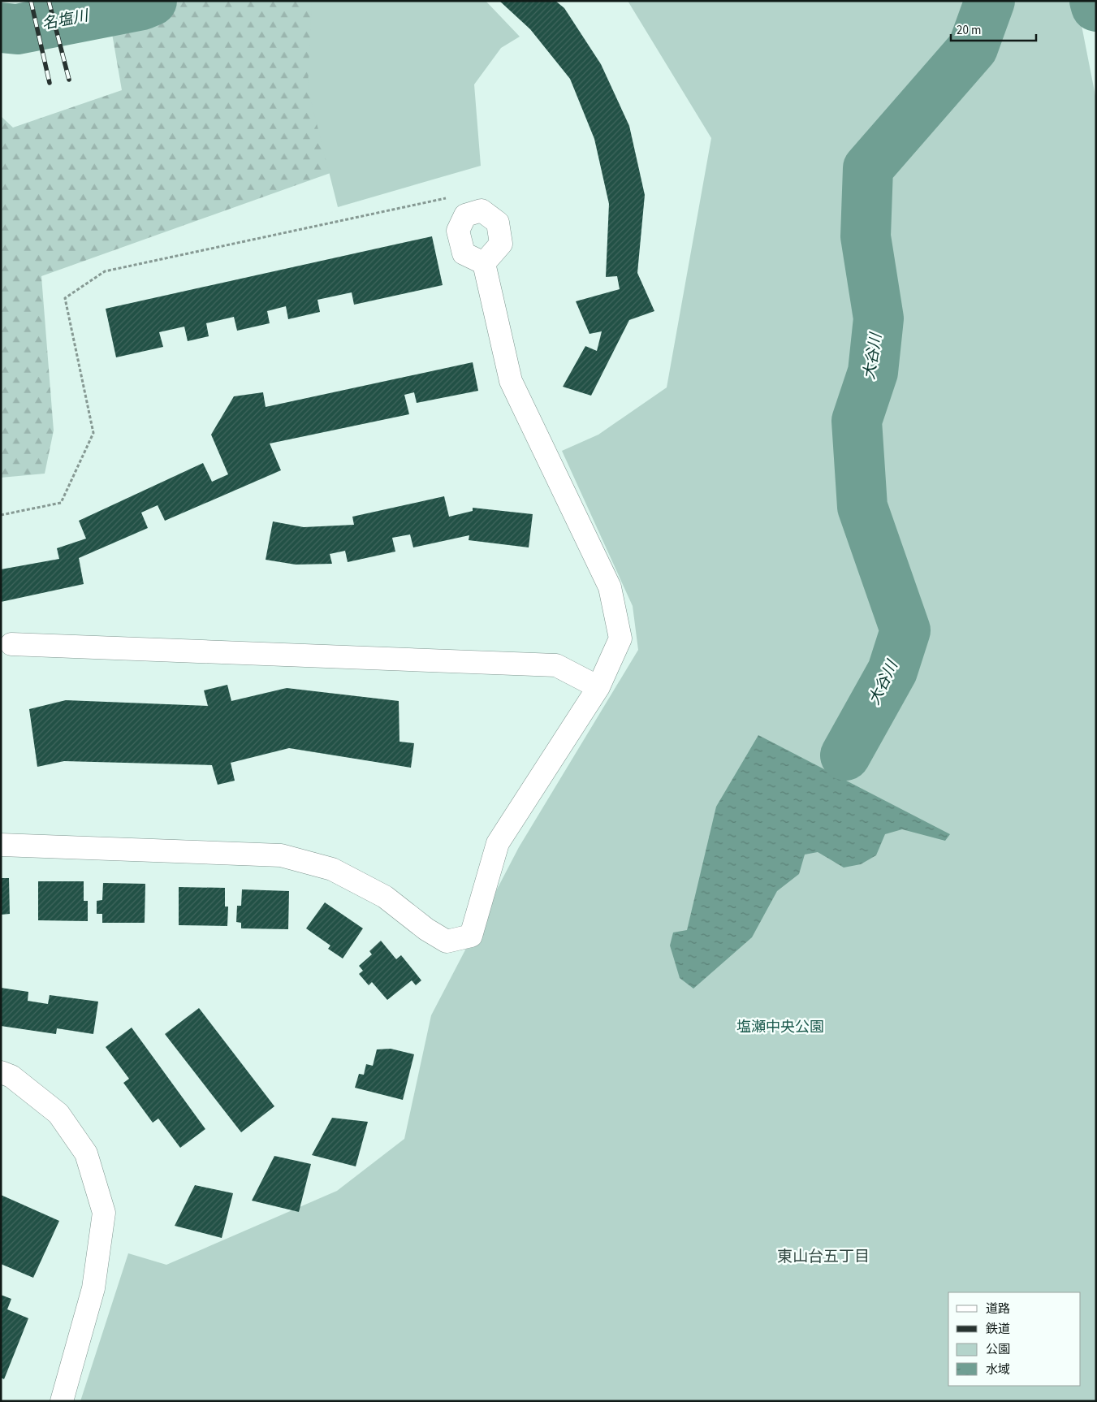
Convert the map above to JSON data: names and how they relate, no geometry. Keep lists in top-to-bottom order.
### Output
{
  "districts": ["東山台五丁目"],
  "water": ["名塩川", "大谷川"],
  "parks": ["塩瀬中央公園"],
  "legend": [
    "道路",
    "鉄道",
    "公園",
    "水域"
  ],
  "scale_bar": "20 m"
}
